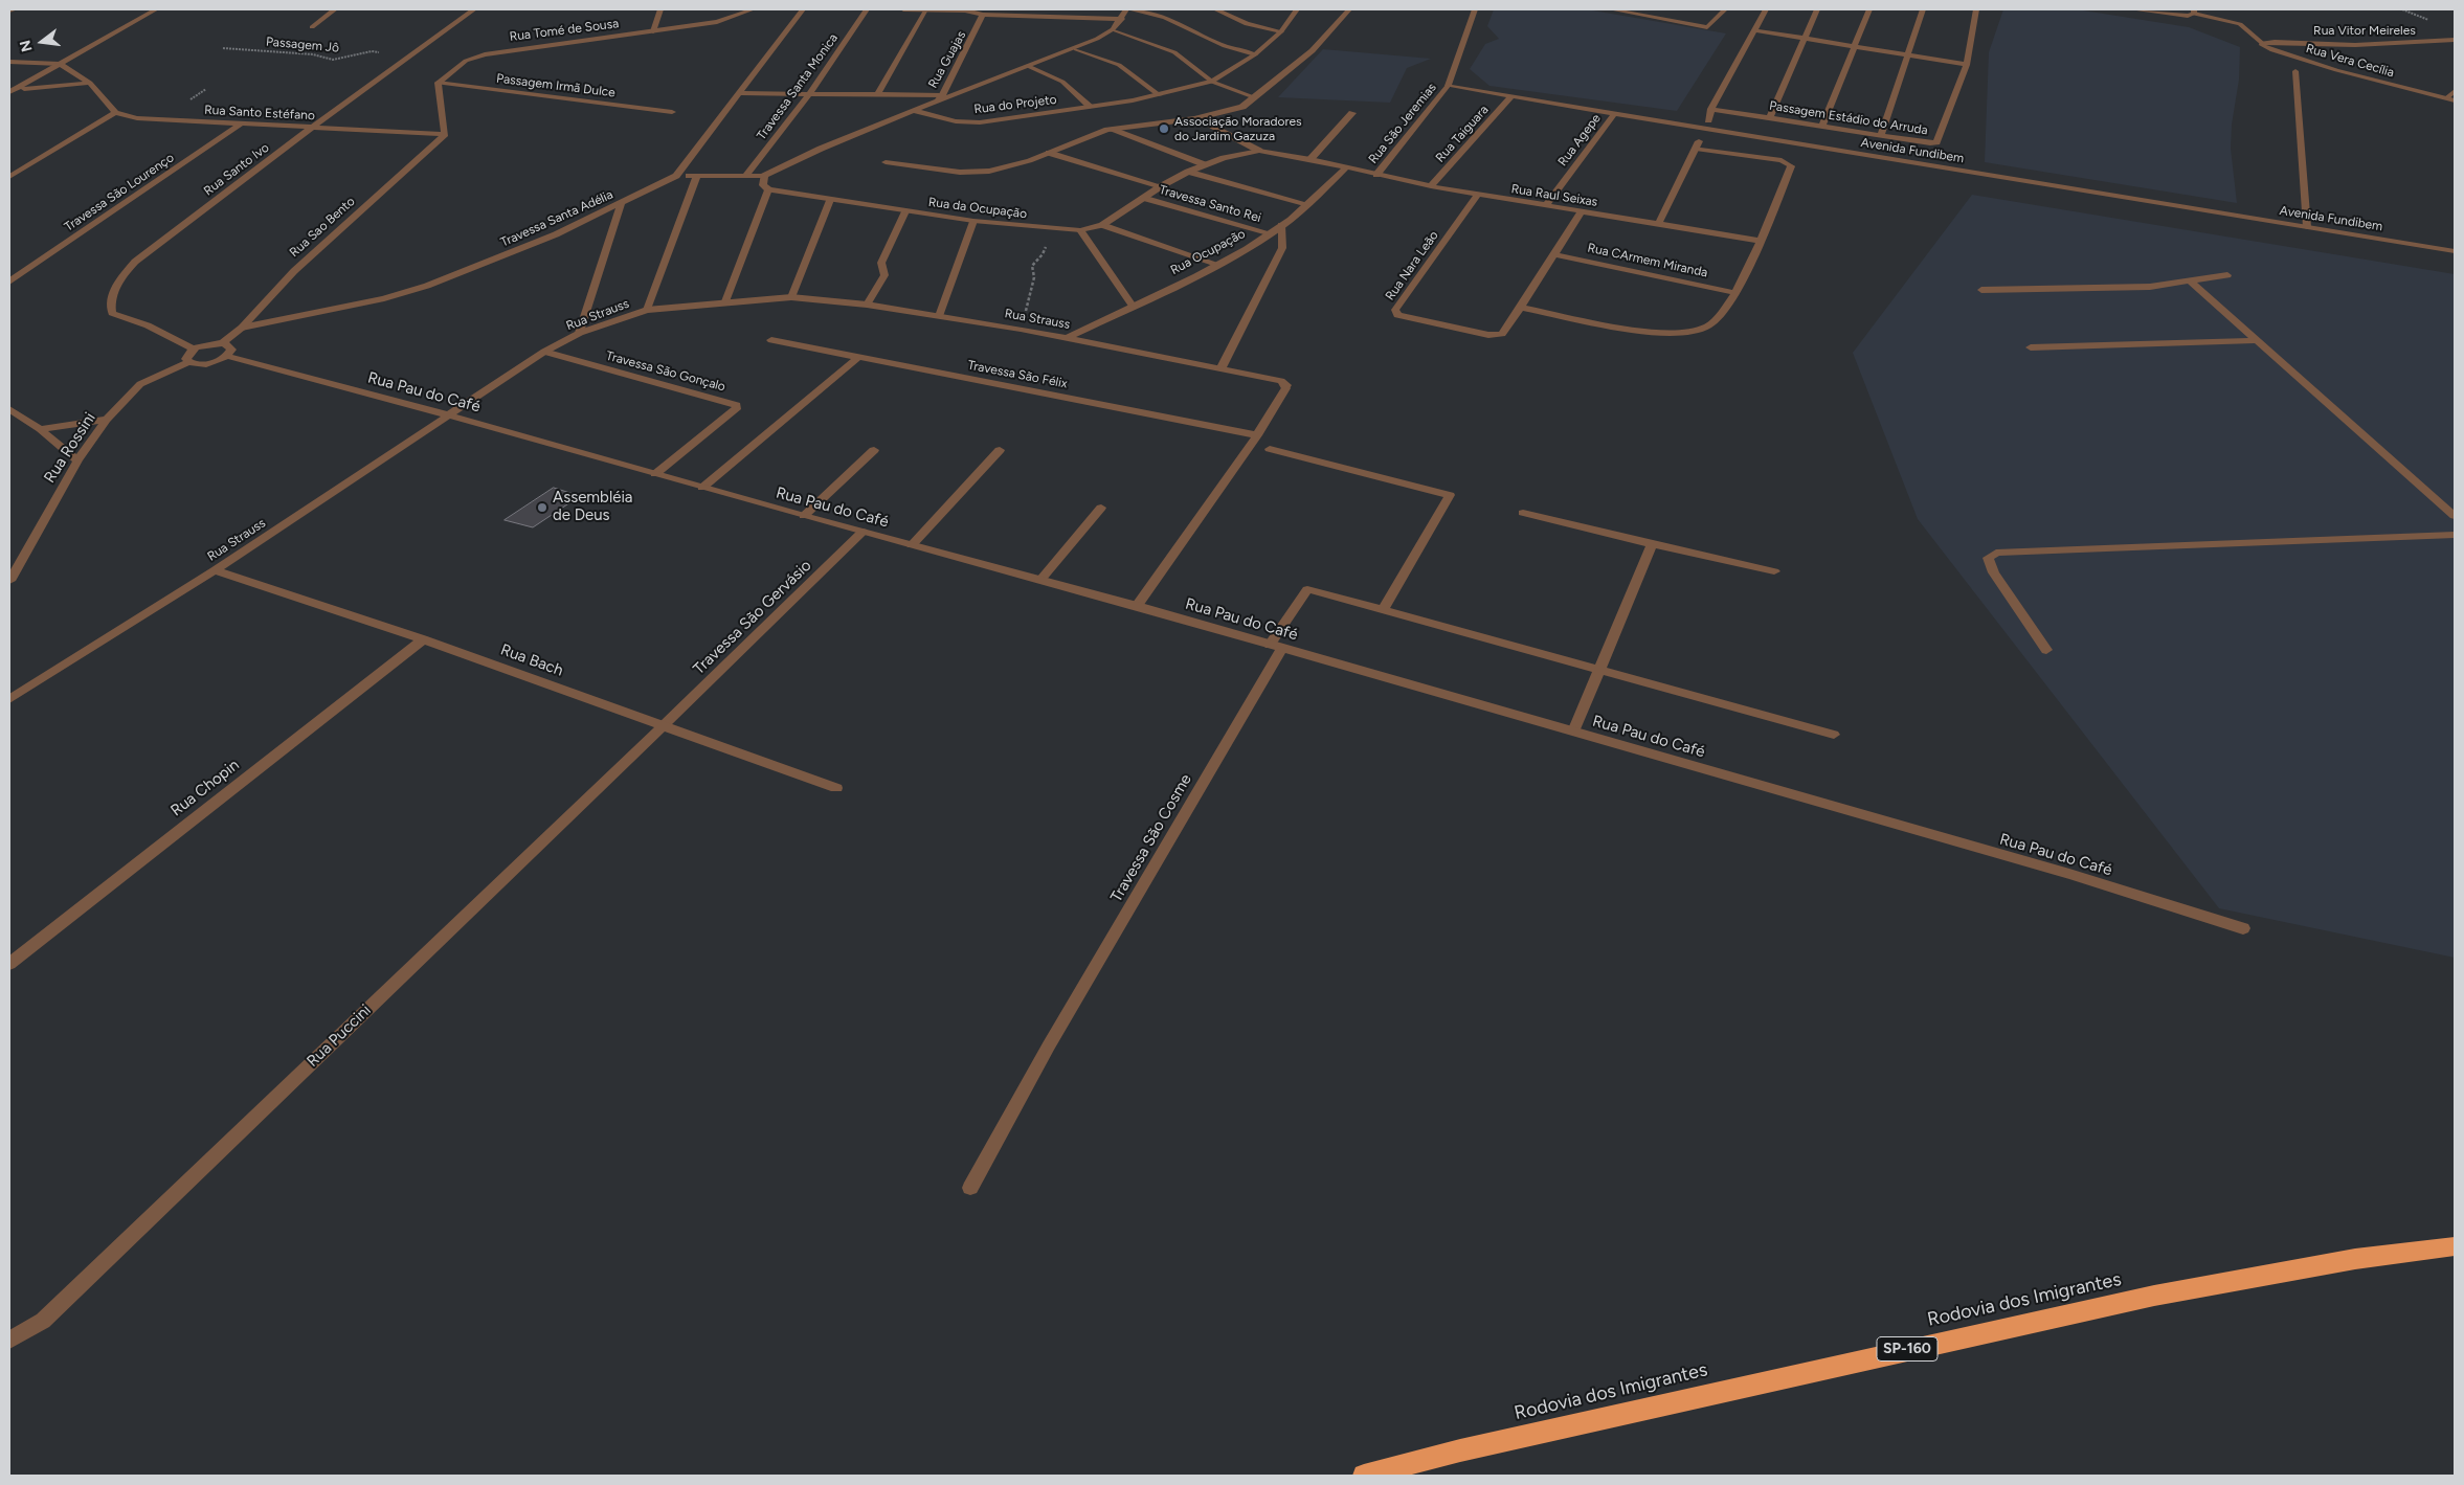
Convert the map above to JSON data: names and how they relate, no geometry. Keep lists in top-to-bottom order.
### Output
{
  "streets": {
    "highway": ["Rodovia dos Imigrantes", "SP-160"],
    "street": [
      "Rua Tomé de Sousa",
      "Rua Vitor Meireles",
      "Rua Guajas",
      "Rua Vera Cecília",
      "Passagem Irmã Dulce",
      "Travessa Santa Monica",
      "Rua do Projeto",
      "Rua Santo Estéfano",
      "Passagem Estádio do Arruda",
      "Rua São Jeremias",
      "Rua Taiguara",
      "Rua Agepe",
      "Avenida Fundibem",
      "Rua Santo Ivo",
      "Travessa São Lourenço",
      "Rua Raul Seixas",
      "Travessa Santo Rei",
      "Rua da Ocupação",
      "Travessa Santa Adélia",
      "Rua Sao Bento",
      "Rua Ocupação",
      "Rua CArmem Miranda",
      "Rua Nara Leão",
      "Rua Strauss",
      "Travessa São Gonçalo",
      "Travessa São Félix",
      "Rua Pau do Café",
      "Rua Rossini",
      "Travessa São Gervásio",
      "Rua Bach",
      "Rua Chopin",
      "Travessa São Cosme",
      "Rua Puccini"
    ],
    "path": ["Passagem Jô"]
  },
  "crossings": [
    ["Rua Tomé de Sousa", "Passagem Irmã Dulce"],
    ["Rua Vitor Meireles", "Rua Vera Cecília"],
    ["Passagem Jô", "Rua Santo Ivo"],
    ["Rua Guajas", "Rua do Projeto"],
    ["Rua Santo Estéfano", "Rua Santo Ivo"],
    ["Rua Santo Estéfano", "Travessa São Lourenço"],
    ["Rua Santo Estéfano", "Rua Sao Bento"],
    ["Rua São Jeremias", "Avenida Fundibem"],
    ["Rua São Jeremias", "Rua Raul Seixas"],
    ["Rua Taiguara", "Avenida Fundibem"],
    ["Rua Taiguara", "Rua Raul Seixas"],
    ["Rua Agepe", "Avenida Fundibem"],
    ["Rua Agepe", "Rua Raul Seixas"],
    ["Rua Raul Seixas", "Rua da Ocupação"],
    ["Rua Raul Seixas", "Rua Ocupação"],
    ["Rua Raul Seixas", "Rua Nara Leão"],
    ["Travessa Santo Rei", "Rua da Ocupação"],
    ["Travessa Santo Rei", "Rua Ocupação"],
    ["Rua da Ocupação", "Rua Ocupação"],
    ["Travessa Santa Adélia", "Rua Sao Bento"],
    ["Rua Ocupação", "Rua Strauss"],
    ["Rua Strauss", "Travessa São Gonçalo"],
    ["Rua Strauss", "Travessa São Félix"],
    ["Rua Strauss", "Rua Pau do Café"],
    ["Rua Strauss", "Rua Bach"],
    ["Travessa São Gonçalo", "Rua Pau do Café"],
    ["Rua Pau do Café", "Travessa São Gervásio"],
    ["Rua Pau do Café", "Travessa São Cosme"],
    ["Travessa São Gervásio", "Rua Bach"],
    ["Travessa São Gervásio", "Rua Puccini"],
    ["Rua Bach", "Rua Chopin"],
    ["Rua Bach", "Rua Puccini"]
  ],
  "places": ["Associação Moradores do Jardim Gazuza", "Assembléia de Deus"],
  "north": "left"
}
